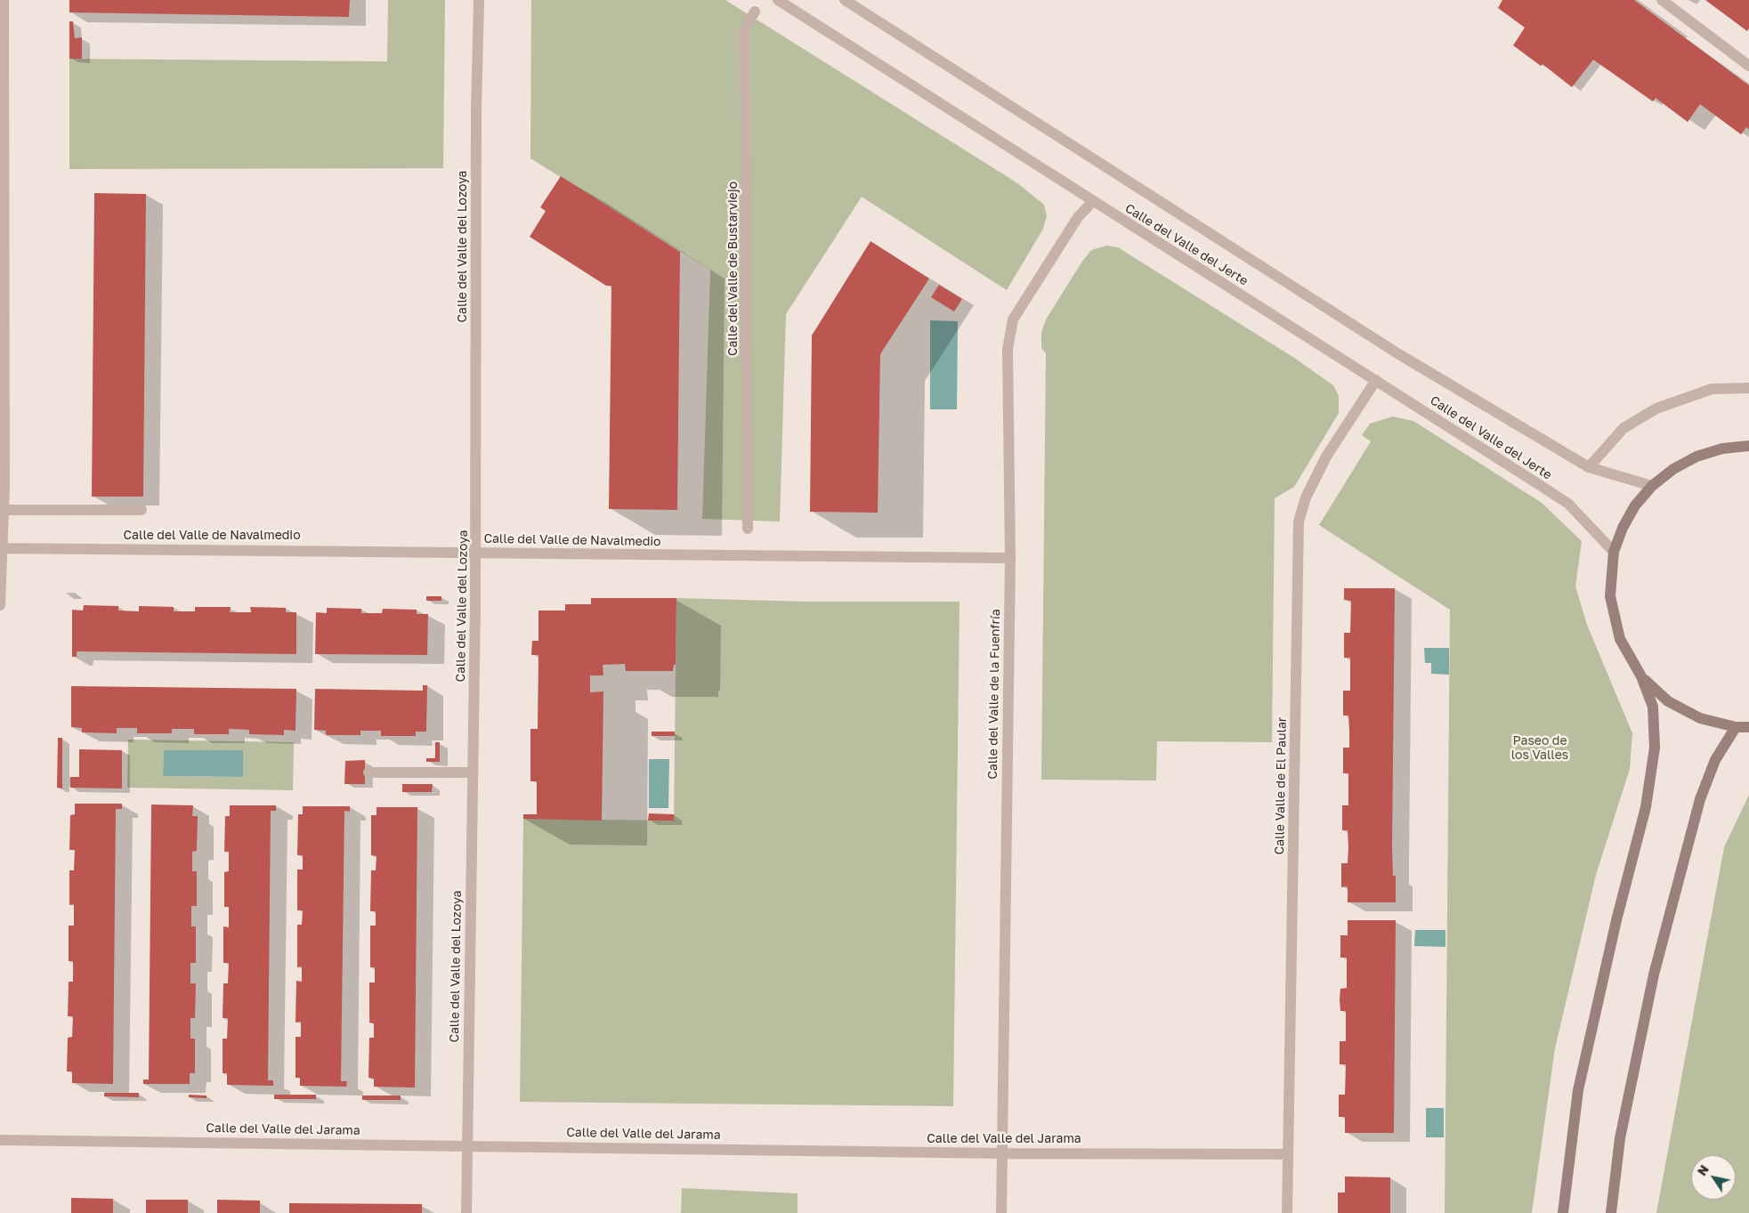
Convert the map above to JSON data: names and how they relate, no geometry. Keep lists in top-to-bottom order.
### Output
{
  "streets": {
    "street": [
      "Calle del Valle del Jerte",
      "Calle del Valle del Lozoya",
      "Calle del Valle de Bustarviejo",
      "Calle del Valle de Navalmedio",
      "Calle del Valle de la Fuenfría",
      "Calle Valle de El Paular",
      "Calle del Valle del Jarama"
    ]
  },
  "crossings": [
    ["Calle del Valle del Jerte", "Calle del Valle de la Fuenfría"],
    ["Calle del Valle del Jerte", "Calle Valle de El Paular"],
    ["Calle del Valle del Lozoya", "Calle del Valle de Navalmedio"],
    ["Calle del Valle del Lozoya", "Calle del Valle del Jarama"],
    ["Calle del Valle de Navalmedio", "Calle del Valle de la Fuenfría"],
    ["Calle del Valle de la Fuenfría", "Calle del Valle del Jarama"],
    ["Calle Valle de El Paular", "Calle del Valle del Jarama"]
  ],
  "parks": ["Paseo de los Valles"],
  "north": "top left"
}
